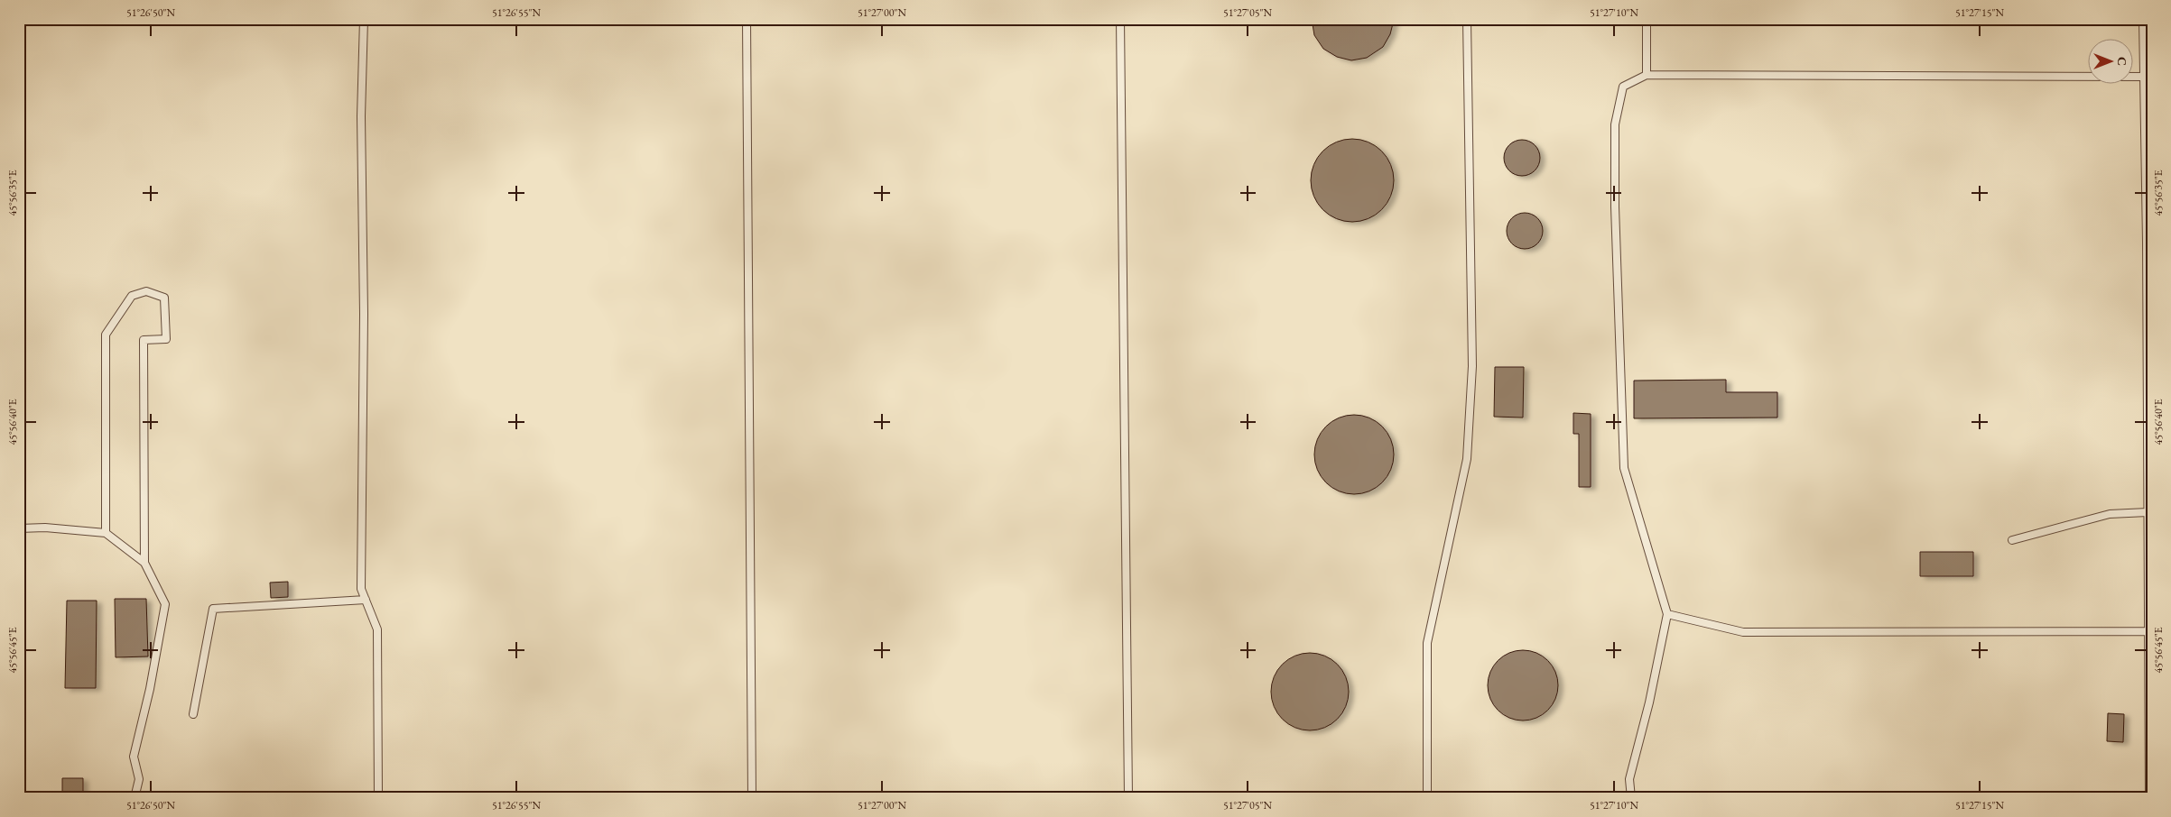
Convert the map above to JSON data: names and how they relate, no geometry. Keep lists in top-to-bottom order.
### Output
{
  "north": "right",
  "coordinates": [
    "51°26'50\"N",
    "51°26'55\"N",
    "51°27'00\"N",
    "51°27'05\"N",
    "51°27'10\"N",
    "51°27'15\"N",
    "45°56'35\"E",
    "45°56'40\"E",
    "45°56'45\"E"
  ]
}
